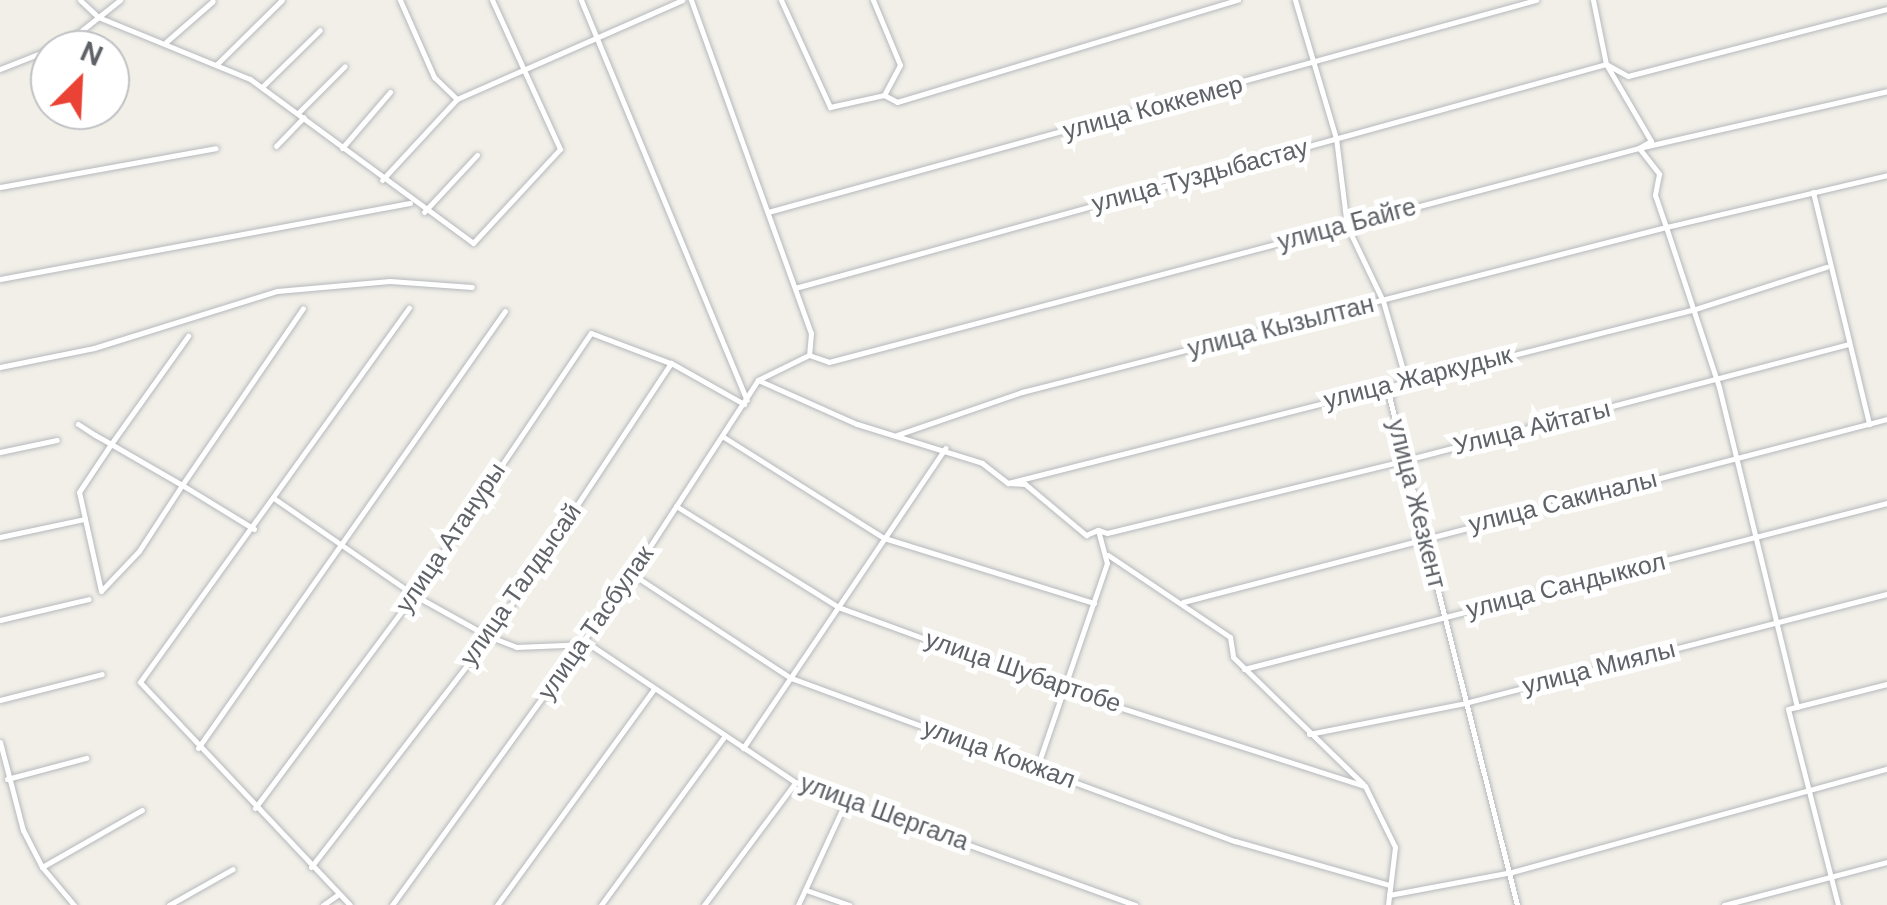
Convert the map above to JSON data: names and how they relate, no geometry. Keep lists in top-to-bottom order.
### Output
{
  "streets": {
    "street": [
      "улица Коккемер",
      "улица Туздыбастау",
      "улица Байге",
      "улица Кызылтан",
      "улица Жаркудык",
      "Улица Айтагы",
      "улица Сакиналы",
      "улица Жезкент",
      "улица Атануры",
      "улица Талдысай",
      "улица Сандыккол",
      "улица Тасбулак",
      "улица Миялы",
      "улица Шубартобе",
      "улица Кокжал",
      "улица Шергала"
    ]
  },
  "crossings": [
    ["улица Коккемер", "улица Жезкент"],
    ["улица Туздыбастау", "улица Жезкент"],
    ["улица Байге", "улица Жезкент"],
    ["улица Кызылтан", "улица Жезкент"],
    ["улица Жаркудык", "улица Жезкент"],
    ["Улица Айтагы", "улица Жезкент"],
    ["улица Сакиналы", "улица Жезкент"],
    ["улица Жезкент", "улица Сандыккол"],
    ["улица Жезкент", "улица Миялы"],
    ["улица Атануры", "улица Талдысай"],
    ["улица Тасбулак", "улица Шубартобе"],
    ["улица Тасбулак", "улица Кокжал"],
    ["улица Тасбулак", "улица Шергала"]
  ],
  "north": "top right"
}
